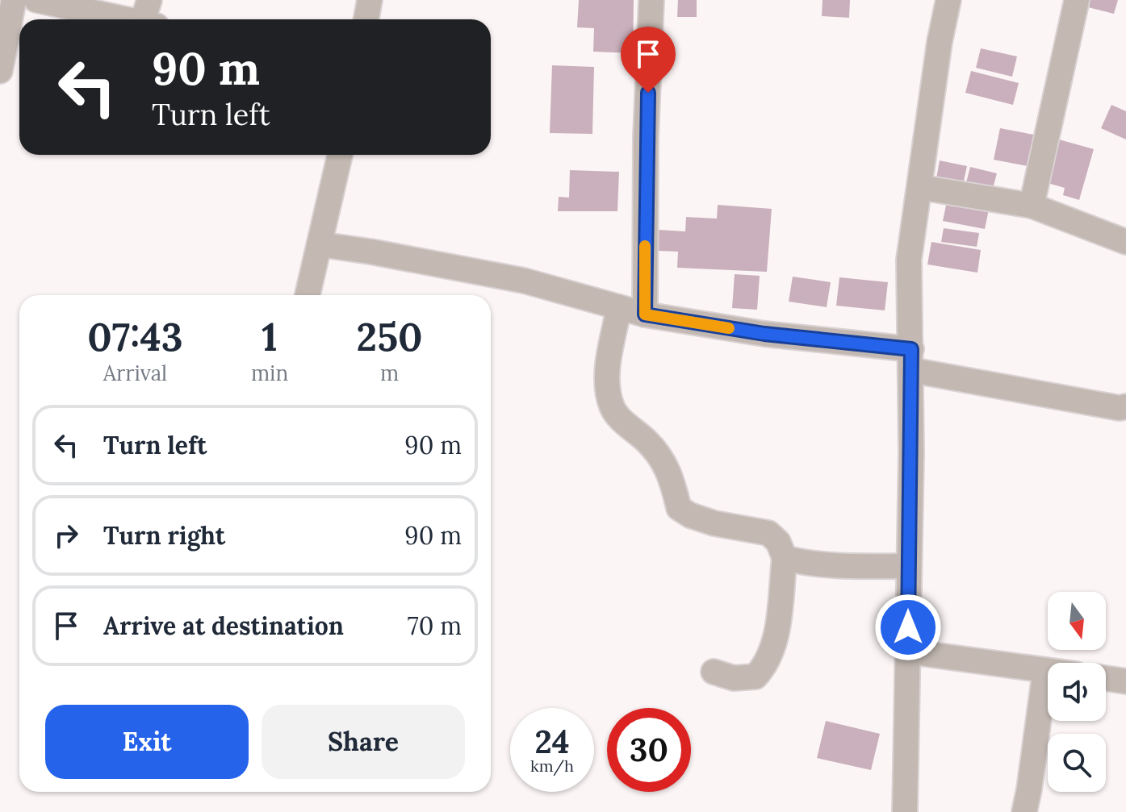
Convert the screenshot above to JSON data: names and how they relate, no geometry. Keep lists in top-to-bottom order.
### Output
{
  "north": "bottom",
  "page": {
    "turn": ["90 m", "Turn left"],
    "eta": [
      "07:43",
      "Arrival",
      "1",
      "min",
      "250",
      "m"
    ],
    "list": [
      {
        "name": "Turn left",
        "value": "90 m"
      },
      {
        "name": "Turn right",
        "value": "90 m"
      },
      {
        "name": "Arrive at destination",
        "value": "70 m"
      }
    ],
    "buttons": ["Exit", "Share"],
    "speed": "24 km/h",
    "limit": "30"
  }
}
